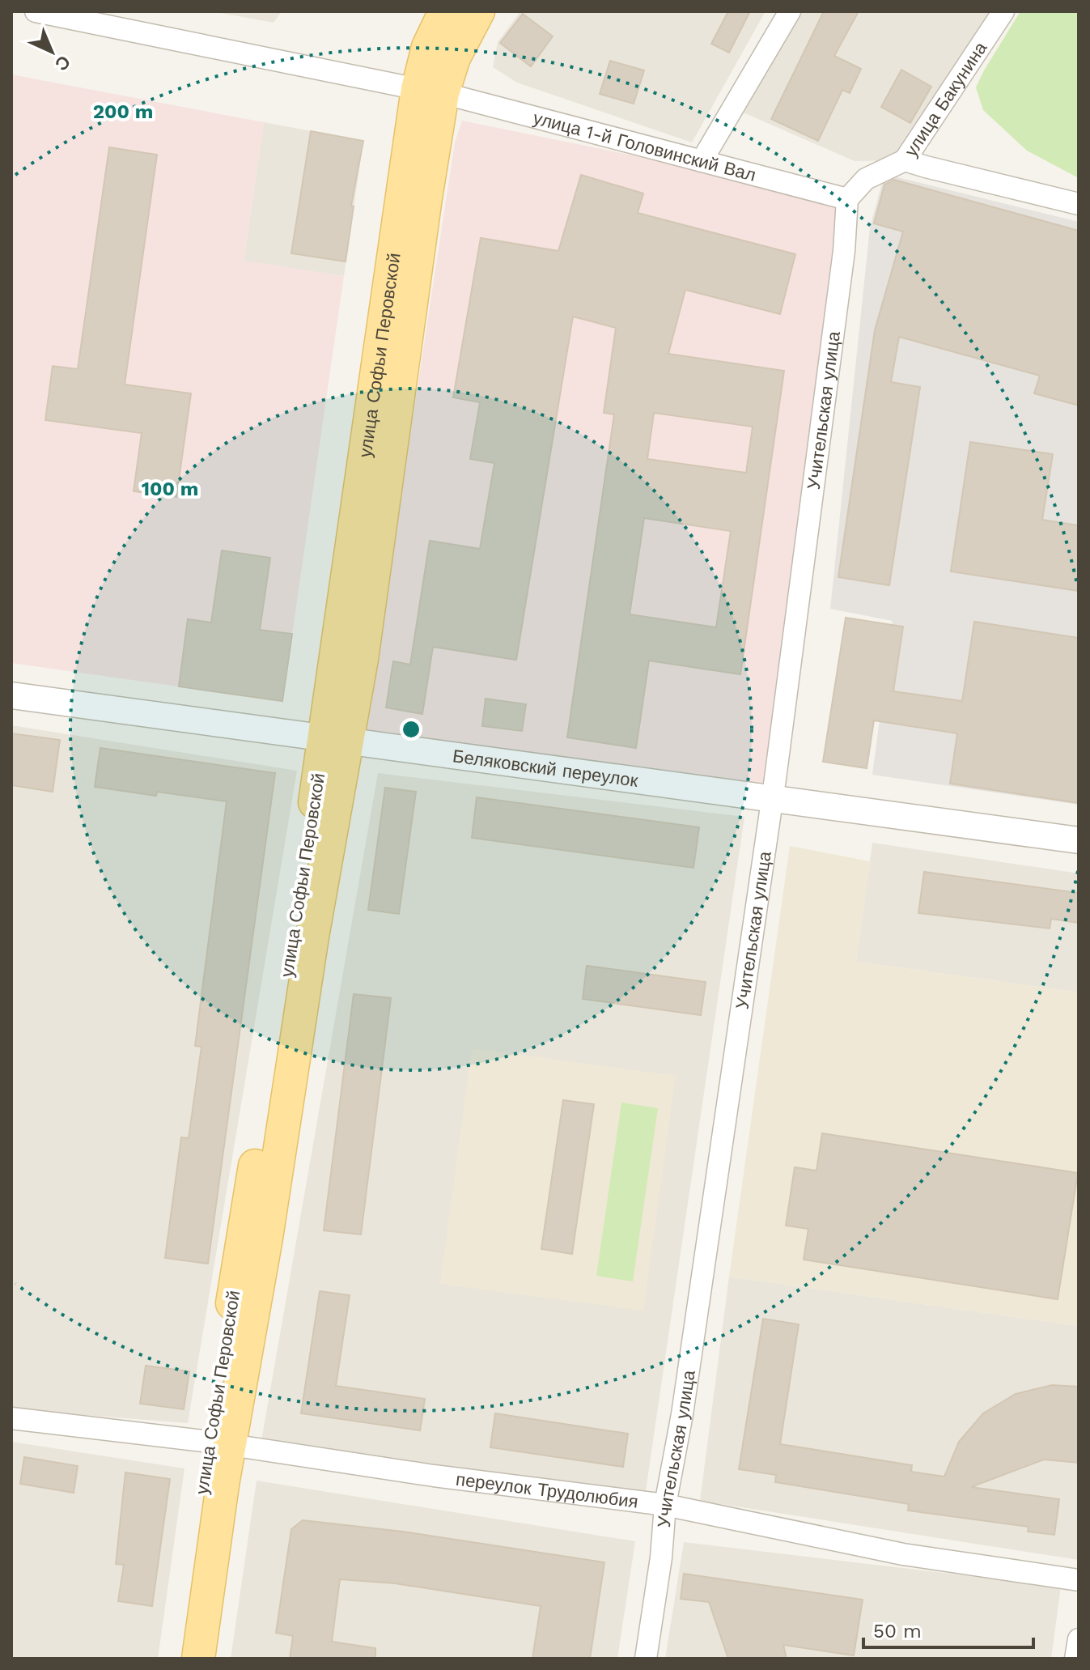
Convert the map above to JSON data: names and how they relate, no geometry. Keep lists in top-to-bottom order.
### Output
{
  "streets": {
    "main road": ["улица Софьи Перовской"],
    "street": [
      "улица Бакунина",
      "улица 1-й Головинский Вал",
      "Учительская улица",
      "Беляковский переулок",
      "переулок Трудолюбия"
    ]
  },
  "crossings": [
    ["улица Бакунина", "улица 1-й Головинский Вал"],
    ["улица Бакунина", "Учительская улица"],
    ["улица 1-й Головинский Вал", "улица Софьи Перовской"],
    ["улица 1-й Головинский Вал", "Учительская улица"],
    ["улица Софьи Перовской", "Беляковский переулок"],
    ["улица Софьи Перовской", "переулок Трудолюбия"],
    ["Учительская улица", "Беляковский переулок"],
    ["Учительская улица", "переулок Трудолюбия"]
  ],
  "scale_bar": "50 m",
  "north": "bottom right",
  "rings": ["200 m", "100 m"]
}
